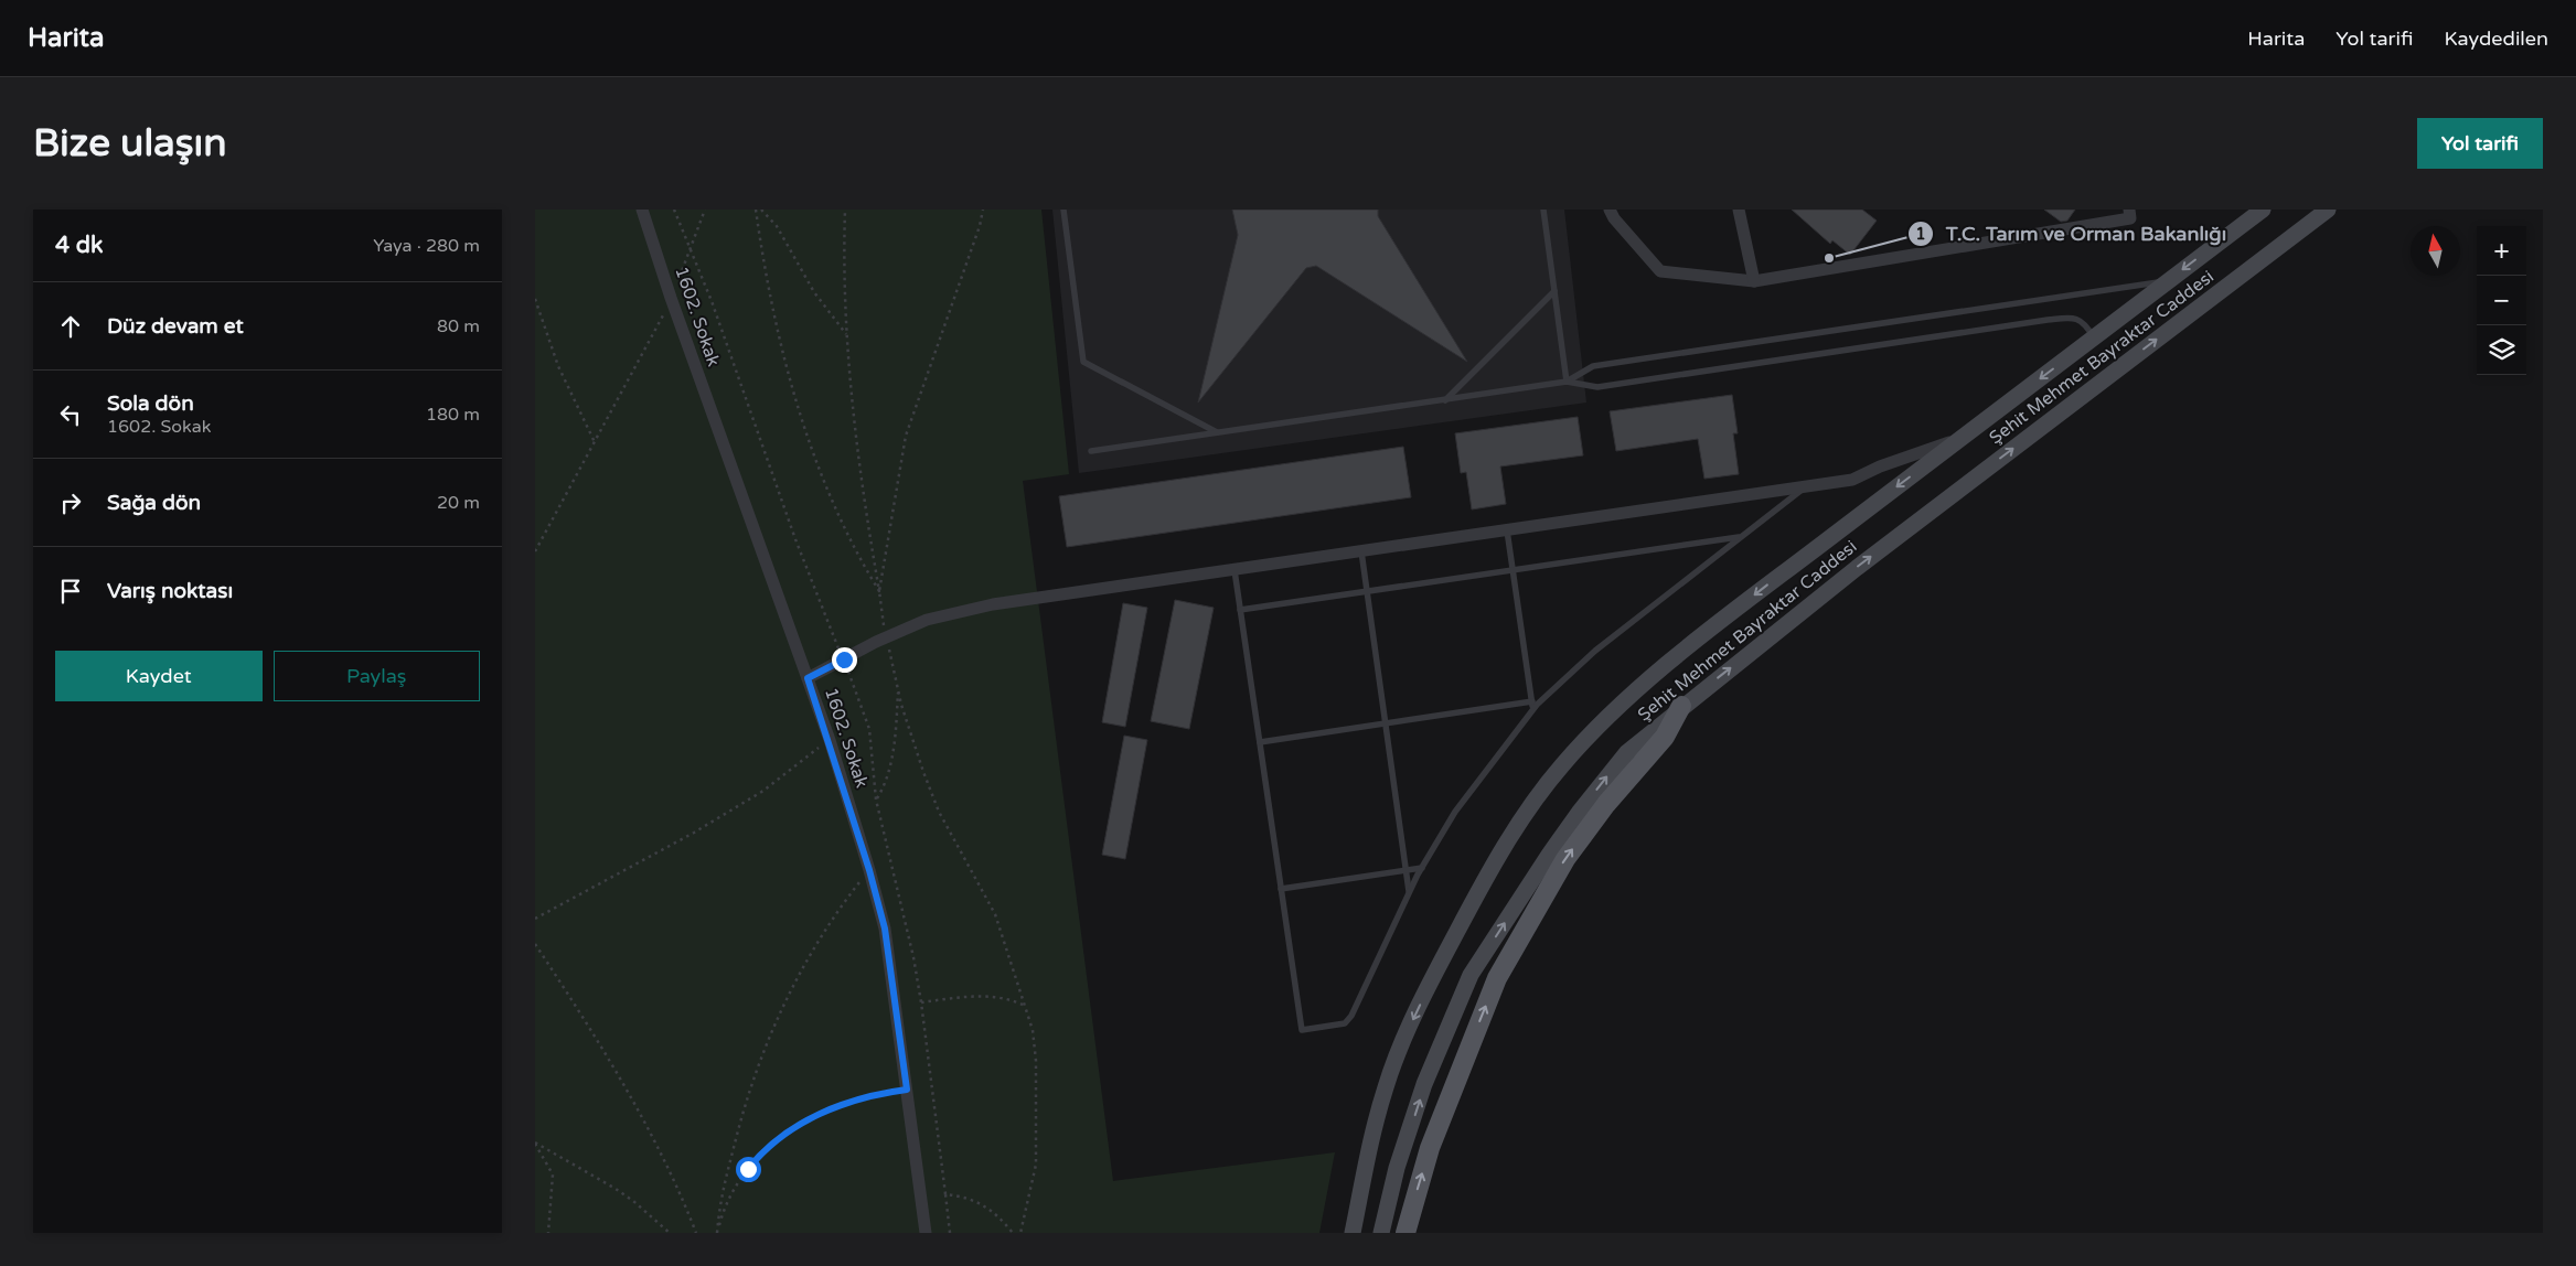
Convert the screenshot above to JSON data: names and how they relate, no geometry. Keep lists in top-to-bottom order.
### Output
{
  "streets": {
    "main road": ["Şehit Mehmet Bayraktar Caddesi"],
    "street": ["1602. Sokak"]
  },
  "places": ["T.C. Tarım ve Orman Bakanlığı"],
  "north": "top",
  "page": {
    "header": "Harita",
    "nav": ["Harita", "Yol tarifi", "Kaydedilen"],
    "buttons": [
      "Yol tarifi",
      ["Kaydet", "Paylaş"]
    ],
    "title": "Bize ulaşın",
    "heading": ["4 dk", "Yaya · 280 m"],
    "map_buttons": ["+", "−"],
    "list": [
      ["Düz devam et", "80 m"],
      ["Sola dön", "1602. Sokak", "180 m"],
      ["Sağa dön", "20 m"],
      "Varış noktası"
    ]
  }
}
